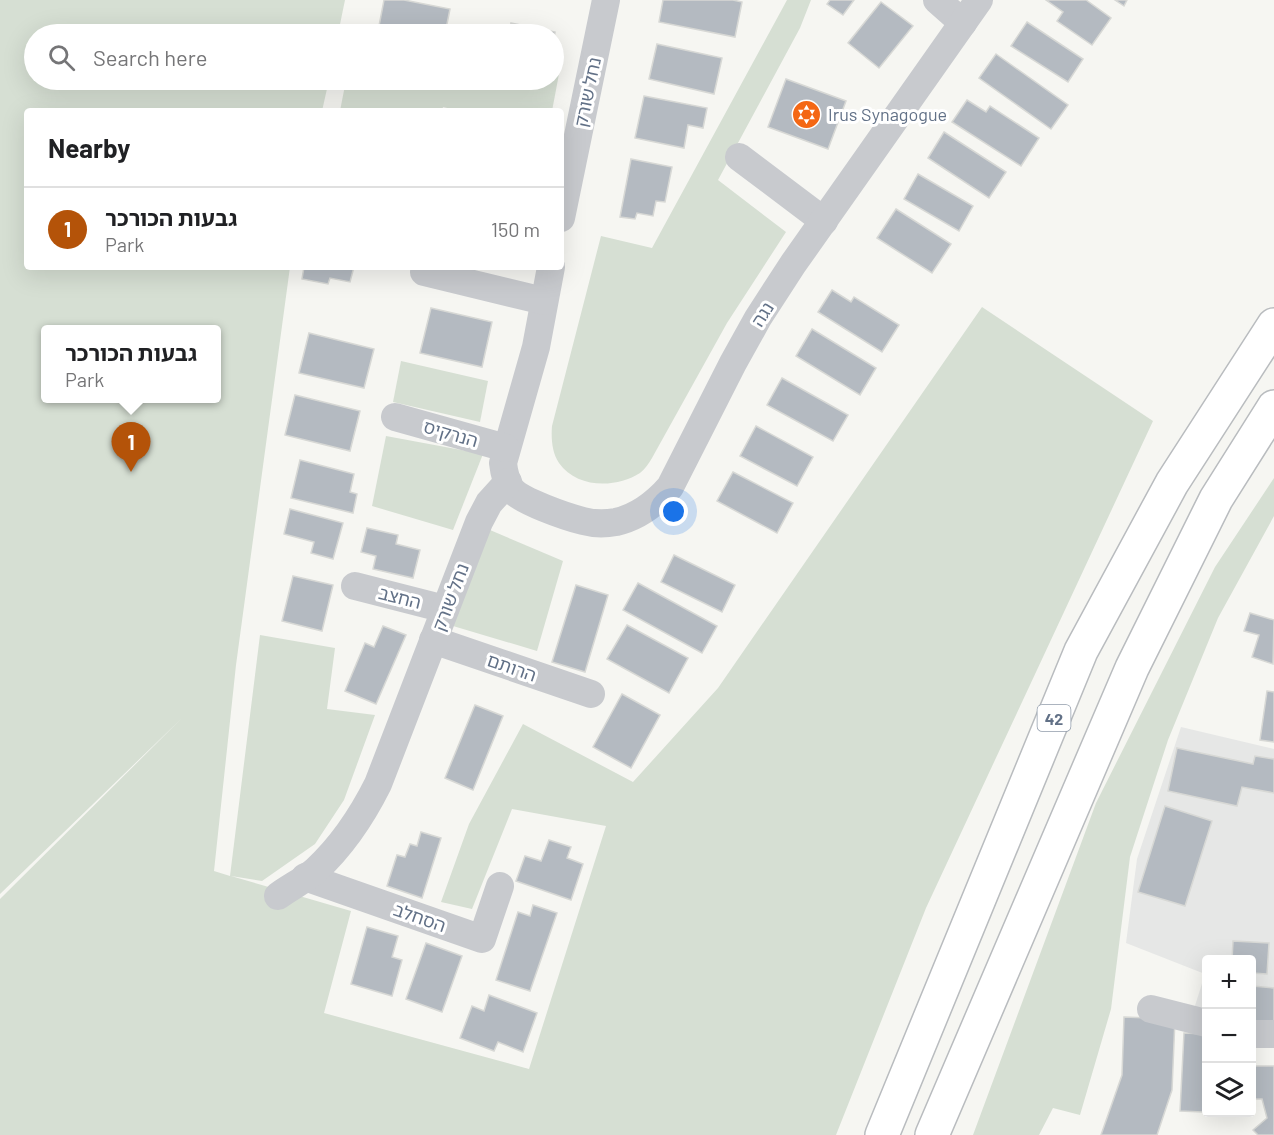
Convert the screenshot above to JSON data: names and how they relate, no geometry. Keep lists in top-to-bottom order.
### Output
{
  "streets": {
    "highway": ["42"],
    "street": [
      "נחל שורק",
      "נגה",
      "הנרקיס",
      "החצב",
      "הרותם",
      "הסחלב"
    ]
  },
  "crossings": [
    ["נחל שורק", "נגה"],
    ["נחל שורק", "החצב"],
    ["נחל שורק", "הרותם"],
    ["נחל שורק", "הסחלב"]
  ],
  "places": {
    "synagogue": ["Irus Synagogue"]
  },
  "page": {
    "search": "Search here",
    "heading": "Nearby",
    "list": [
      {
        "mark": "1",
        "name": "גבעות הכורכר",
        "note": "Park",
        "value": "150 m"
      }
    ],
    "popup": ["גבעות הכורכר", "Park"],
    "pins": "1",
    "map_buttons": ["+", "−"]
  }
}
